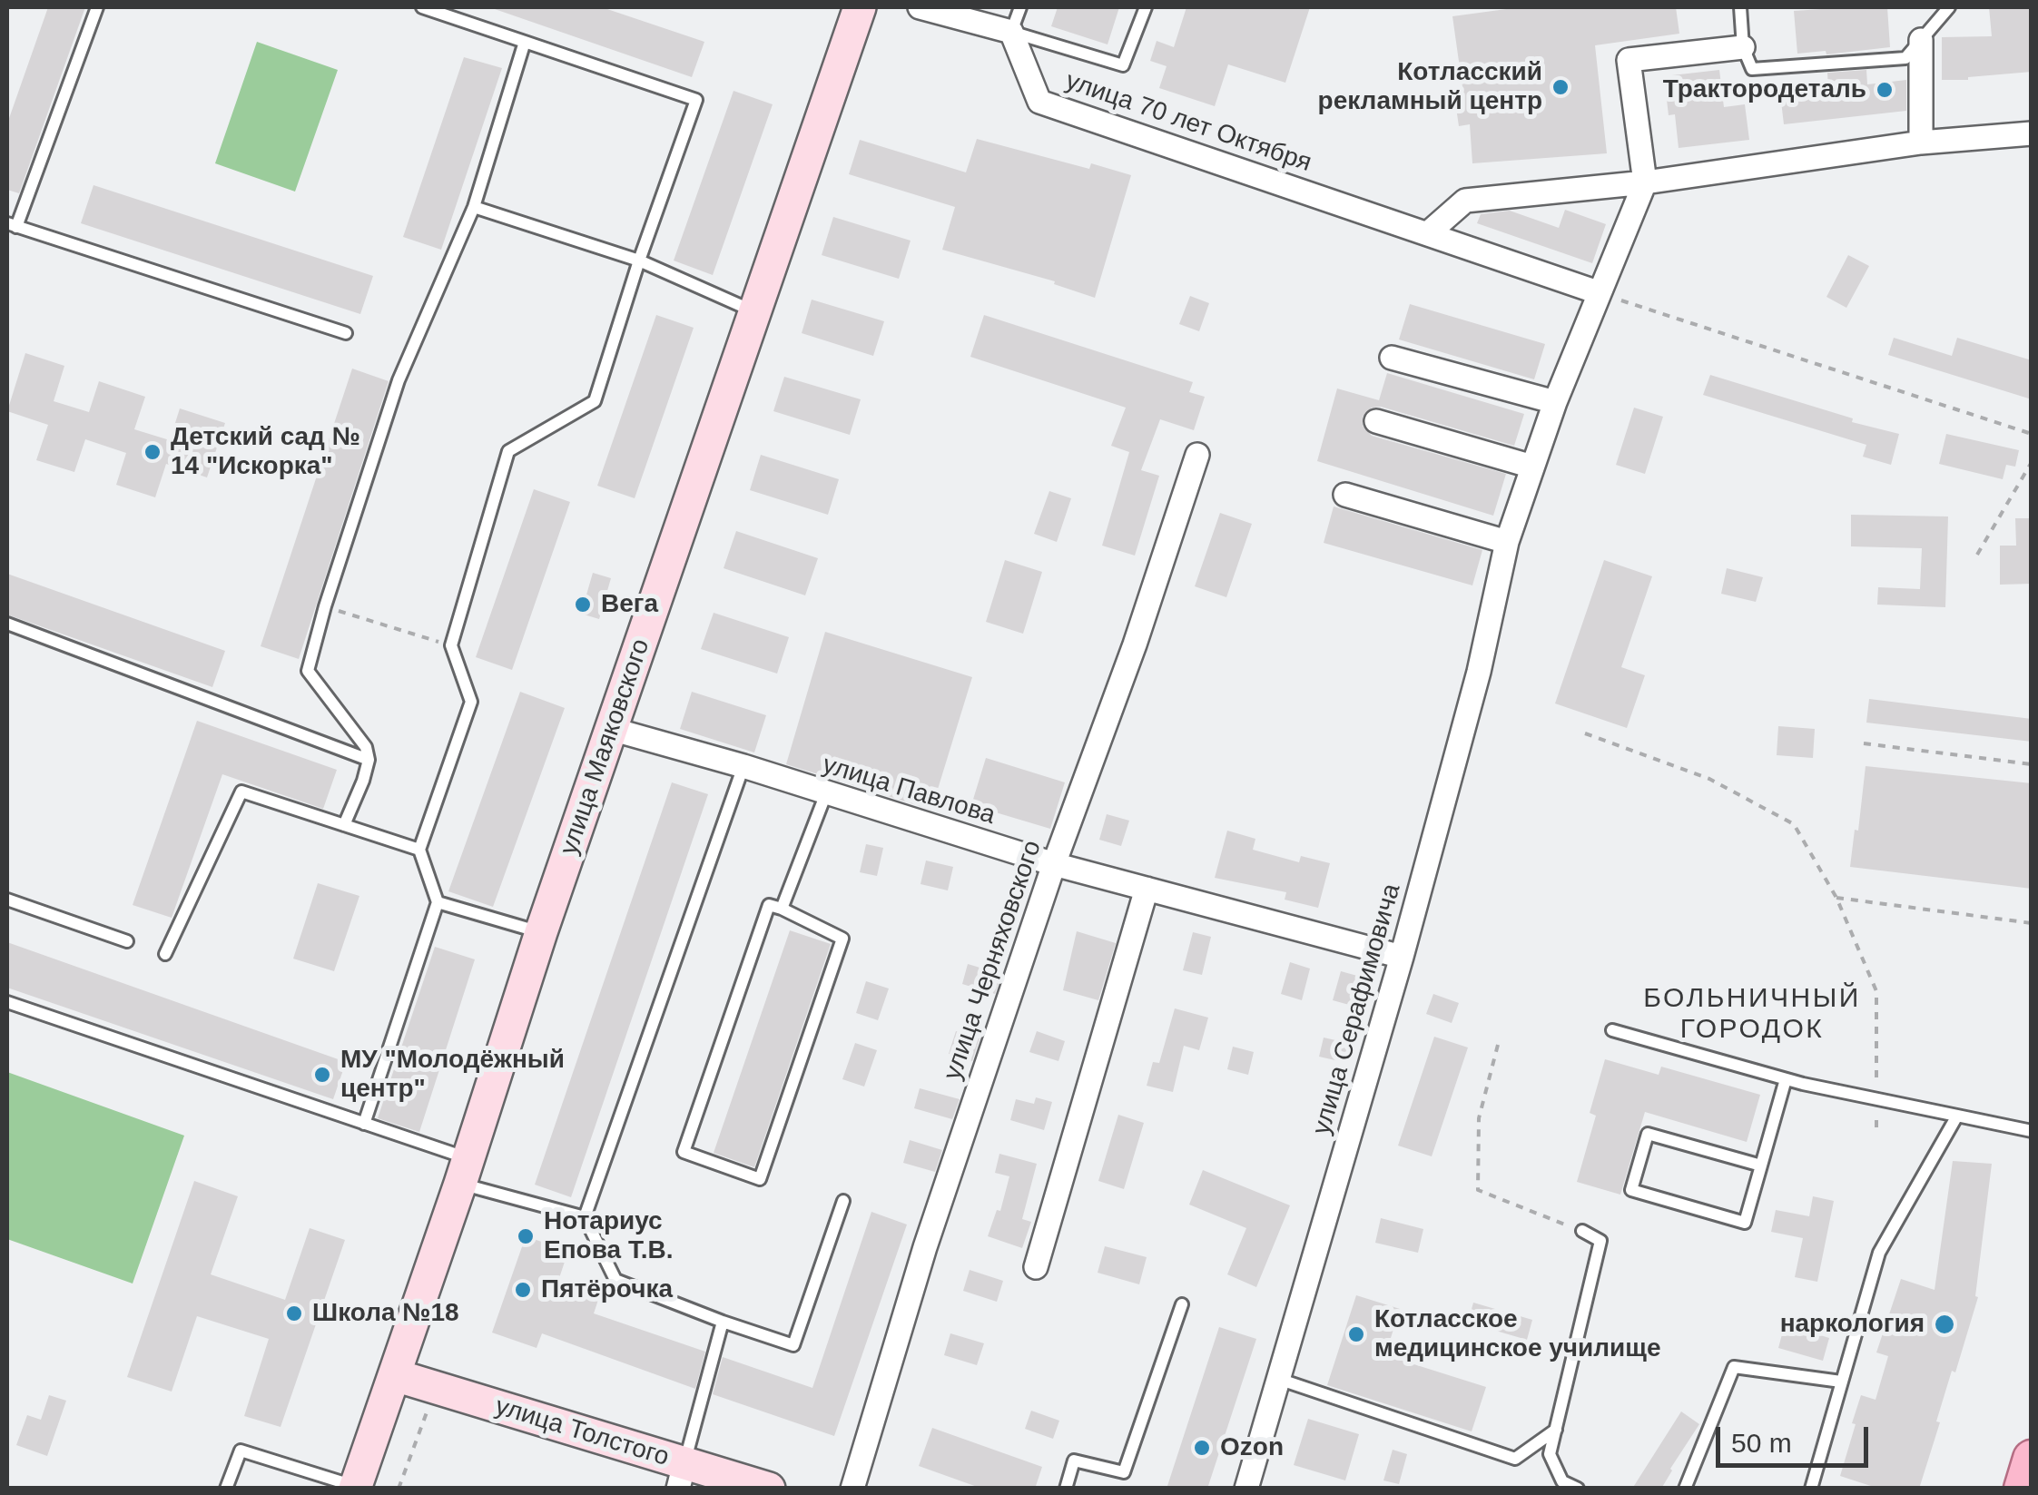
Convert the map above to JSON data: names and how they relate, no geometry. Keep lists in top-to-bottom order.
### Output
{
  "streets": {
    "street": [
      "улица 70 лет Октября",
      "улица Маяковского",
      "улица Павлова",
      "улица Черняховского",
      "улица Серафимовича",
      "улица Толстого"
    ]
  },
  "crossings": [
    ["улица 70 лет Октября", "улица Серафимовича"],
    ["улица Маяковского", "улица Павлова"],
    ["улица Маяковского", "улица Толстого"],
    ["улица Павлова", "улица Черняховского"],
    ["улица Павлова", "улица Серафимовича"]
  ],
  "districts": ["БОЛЬНИЧНЫЙ ГОРОДОК"],
  "places": [
    "Котласский рекламный центр",
    "Трактородеталь",
    "Детский сад № 14 \"Искорка\"",
    "Вега",
    "МУ \"Молодёжный центр\"",
    "Нотариус Епова Т.В.",
    "Пятёрочка",
    "Школа №18",
    "наркология",
    "Котласское медицинское училище",
    "Ozon"
  ],
  "scale_bar": "50 m"
}
